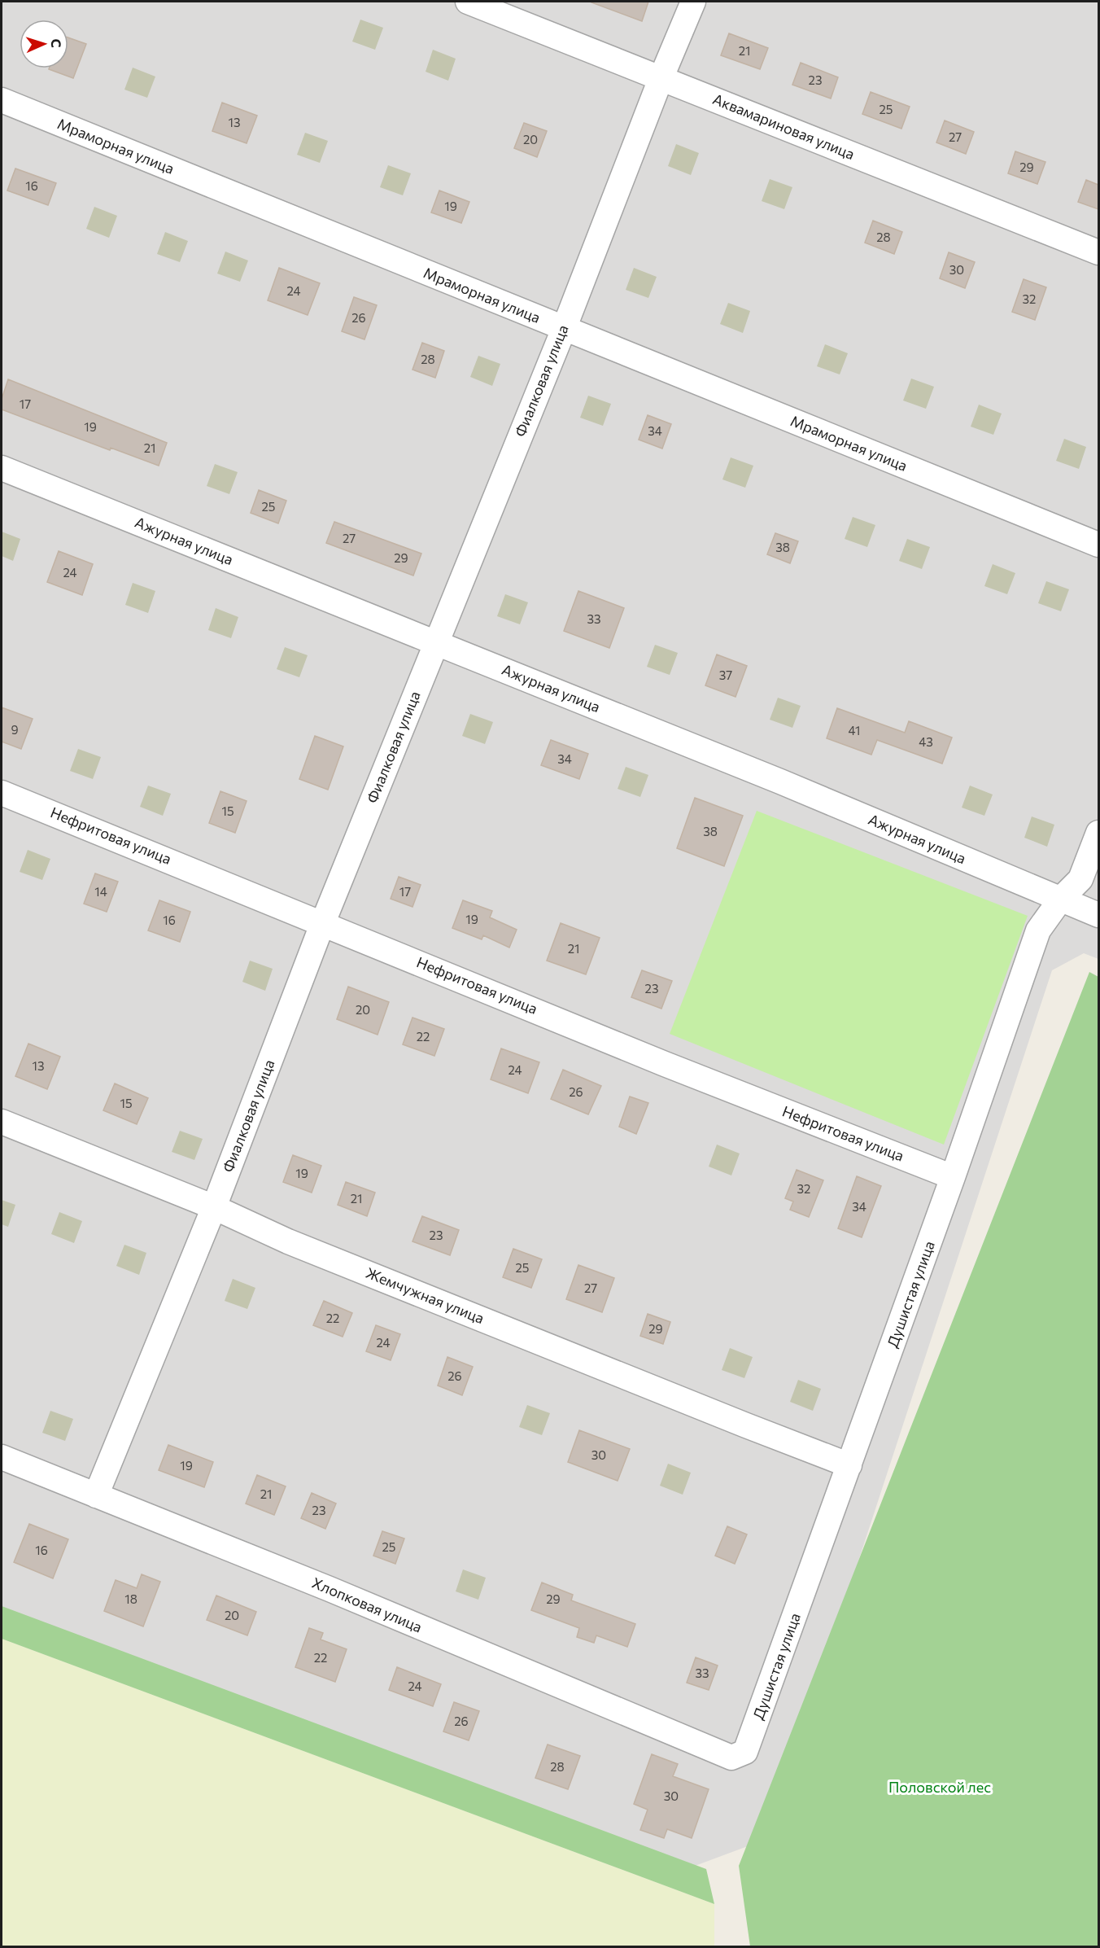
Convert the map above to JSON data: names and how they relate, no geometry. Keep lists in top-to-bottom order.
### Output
{
  "streets": {
    "street": [
      "Аквамариновая улица",
      "Мраморная улица",
      "Фиалковая улица",
      "Ажурная улица",
      "Нефритовая улица",
      "Душистая улица",
      "Жемчужная улица",
      "Хлопковая улица"
    ]
  },
  "crossings": [
    ["Аквамариновая улица", "Фиалковая улица"],
    ["Мраморная улица", "Фиалковая улица"],
    ["Фиалковая улица", "Ажурная улица"],
    ["Фиалковая улица", "Нефритовая улица"],
    ["Фиалковая улица", "Жемчужная улица"],
    ["Фиалковая улица", "Хлопковая улица"],
    ["Ажурная улица", "Душистая улица"],
    ["Нефритовая улица", "Душистая улица"],
    ["Душистая улица", "Жемчужная улица"],
    ["Душистая улица", "Хлопковая улица"]
  ],
  "parks": ["Половской лес"],
  "house_numbers": [
    "21",
    "23",
    "25",
    "13",
    "27",
    "20",
    "29",
    "16",
    "19",
    "28",
    "30",
    "24",
    "32",
    "26",
    "28",
    "17",
    "19",
    "34",
    "21",
    "25",
    "27",
    "38",
    "29",
    "24",
    "33",
    "37",
    "9",
    "41",
    "43",
    "34",
    "15",
    "38",
    "14",
    "17",
    "19",
    "16",
    "21",
    "23",
    "20",
    "22",
    "13",
    "24",
    "26",
    "15",
    "19",
    "32",
    "21",
    "34",
    "23",
    "25",
    "27",
    "22",
    "29",
    "24",
    "26",
    "30",
    "19",
    "21",
    "23",
    "25",
    "16",
    "18",
    "29",
    "20",
    "22",
    "33",
    "24",
    "26",
    "28",
    "30"
  ],
  "north": "right"
}
